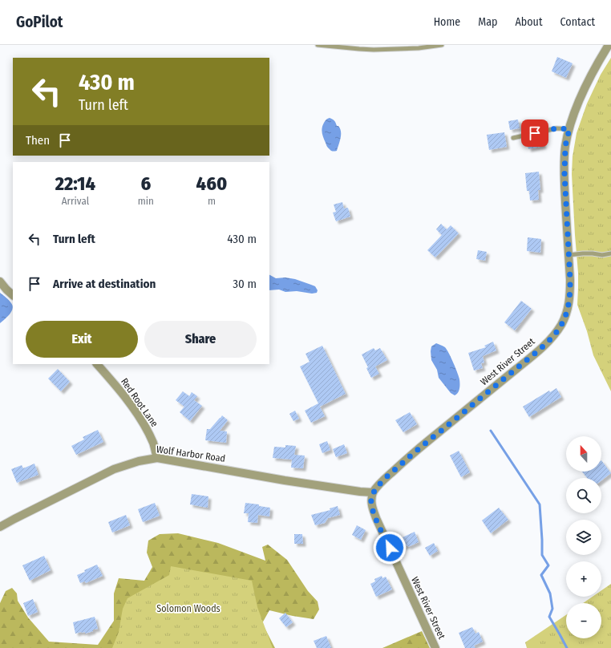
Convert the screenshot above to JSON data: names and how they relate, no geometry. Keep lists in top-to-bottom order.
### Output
{
  "streets": {
    "street": ["West River Street", "Red Root Lane", "Wolf Harbor Road"]
  },
  "crossings": [
    ["West River Street", "Wolf Harbor Road"],
    ["Red Root Lane", "Wolf Harbor Road"]
  ],
  "parks": ["Solomon Woods"],
  "north": "top",
  "page": {
    "header": "GoPilot",
    "nav": [
      "Home",
      "Map",
      "About",
      "Contact"
    ],
    "turn": ["430 m", "Turn left"],
    "then": "Then",
    "eta": [
      "22:14",
      "Arrival",
      "6",
      "min",
      "460",
      "m"
    ],
    "list": [
      {
        "name": "Turn left",
        "value": "430 m"
      },
      {
        "name": "Arrive at destination",
        "value": "30 m"
      }
    ],
    "buttons": ["Exit", "Share"],
    "map_buttons": ["+", "−"]
  }
}
